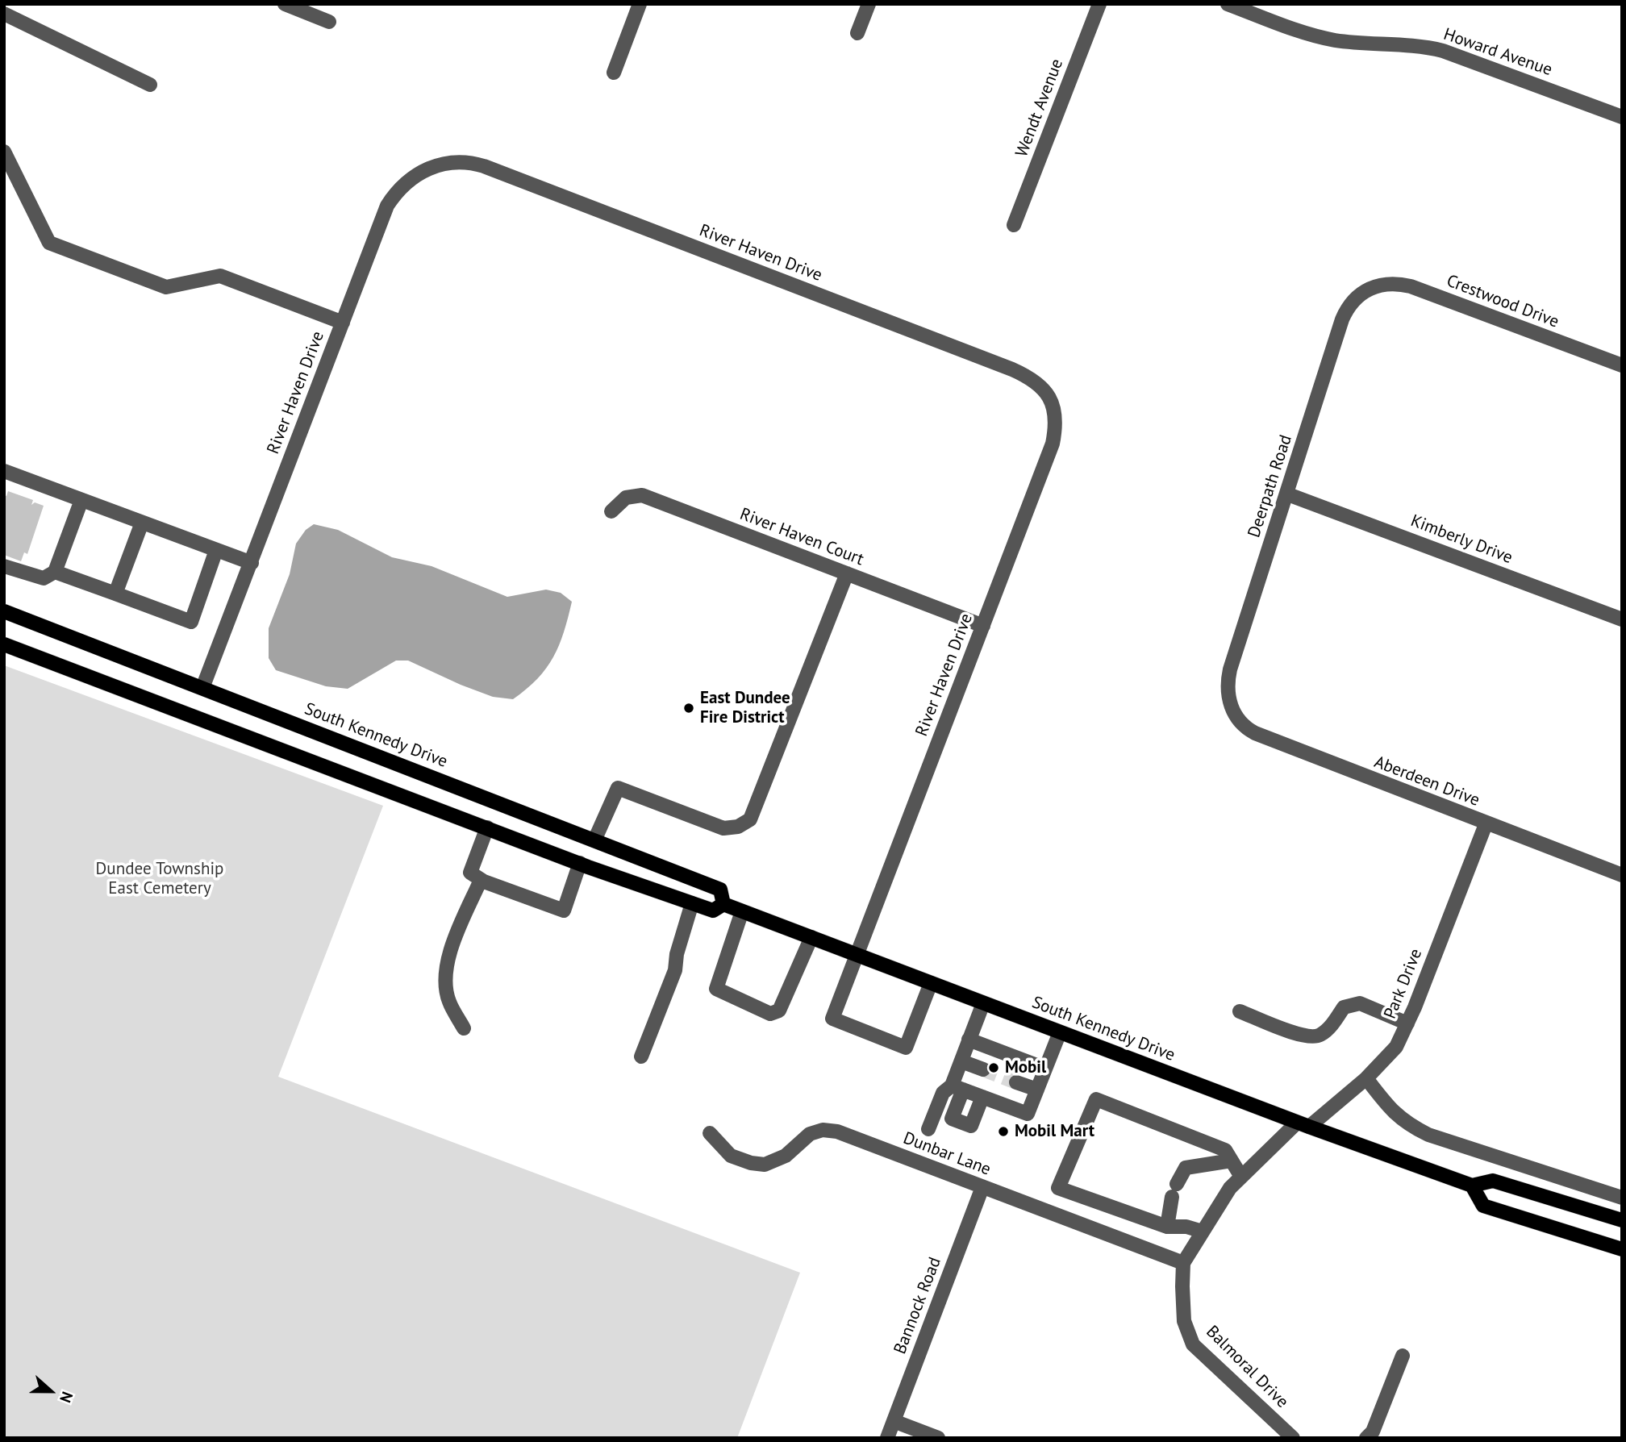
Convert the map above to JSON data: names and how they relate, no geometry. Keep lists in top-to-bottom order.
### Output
{
  "streets": {
    "main road": ["South Kennedy Drive"],
    "street": [
      "Howard Avenue",
      "Wendt Avenue",
      "River Haven Drive",
      "Crestwood Drive",
      "Deerpath Road",
      "River Haven Court",
      "Kimberly Drive",
      "Aberdeen Drive",
      "Park Drive",
      "Dunbar Lane",
      "Bannock Road",
      "Balmoral Drive"
    ]
  },
  "crossings": [
    ["River Haven Drive", "River Haven Court"],
    ["River Haven Drive", "South Kennedy Drive"],
    ["Crestwood Drive", "Deerpath Road"],
    ["Deerpath Road", "Kimberly Drive"],
    ["Deerpath Road", "Aberdeen Drive"],
    ["South Kennedy Drive", "Park Drive"],
    ["Aberdeen Drive", "Park Drive"],
    ["Dunbar Lane", "Bannock Road"],
    ["Dunbar Lane", "Balmoral Drive"]
  ],
  "parks": ["Dundee Township East Cemetery"],
  "places": ["East Dundee Fire District", "Mobil", "Mobil Mart"],
  "north": "right"
}
